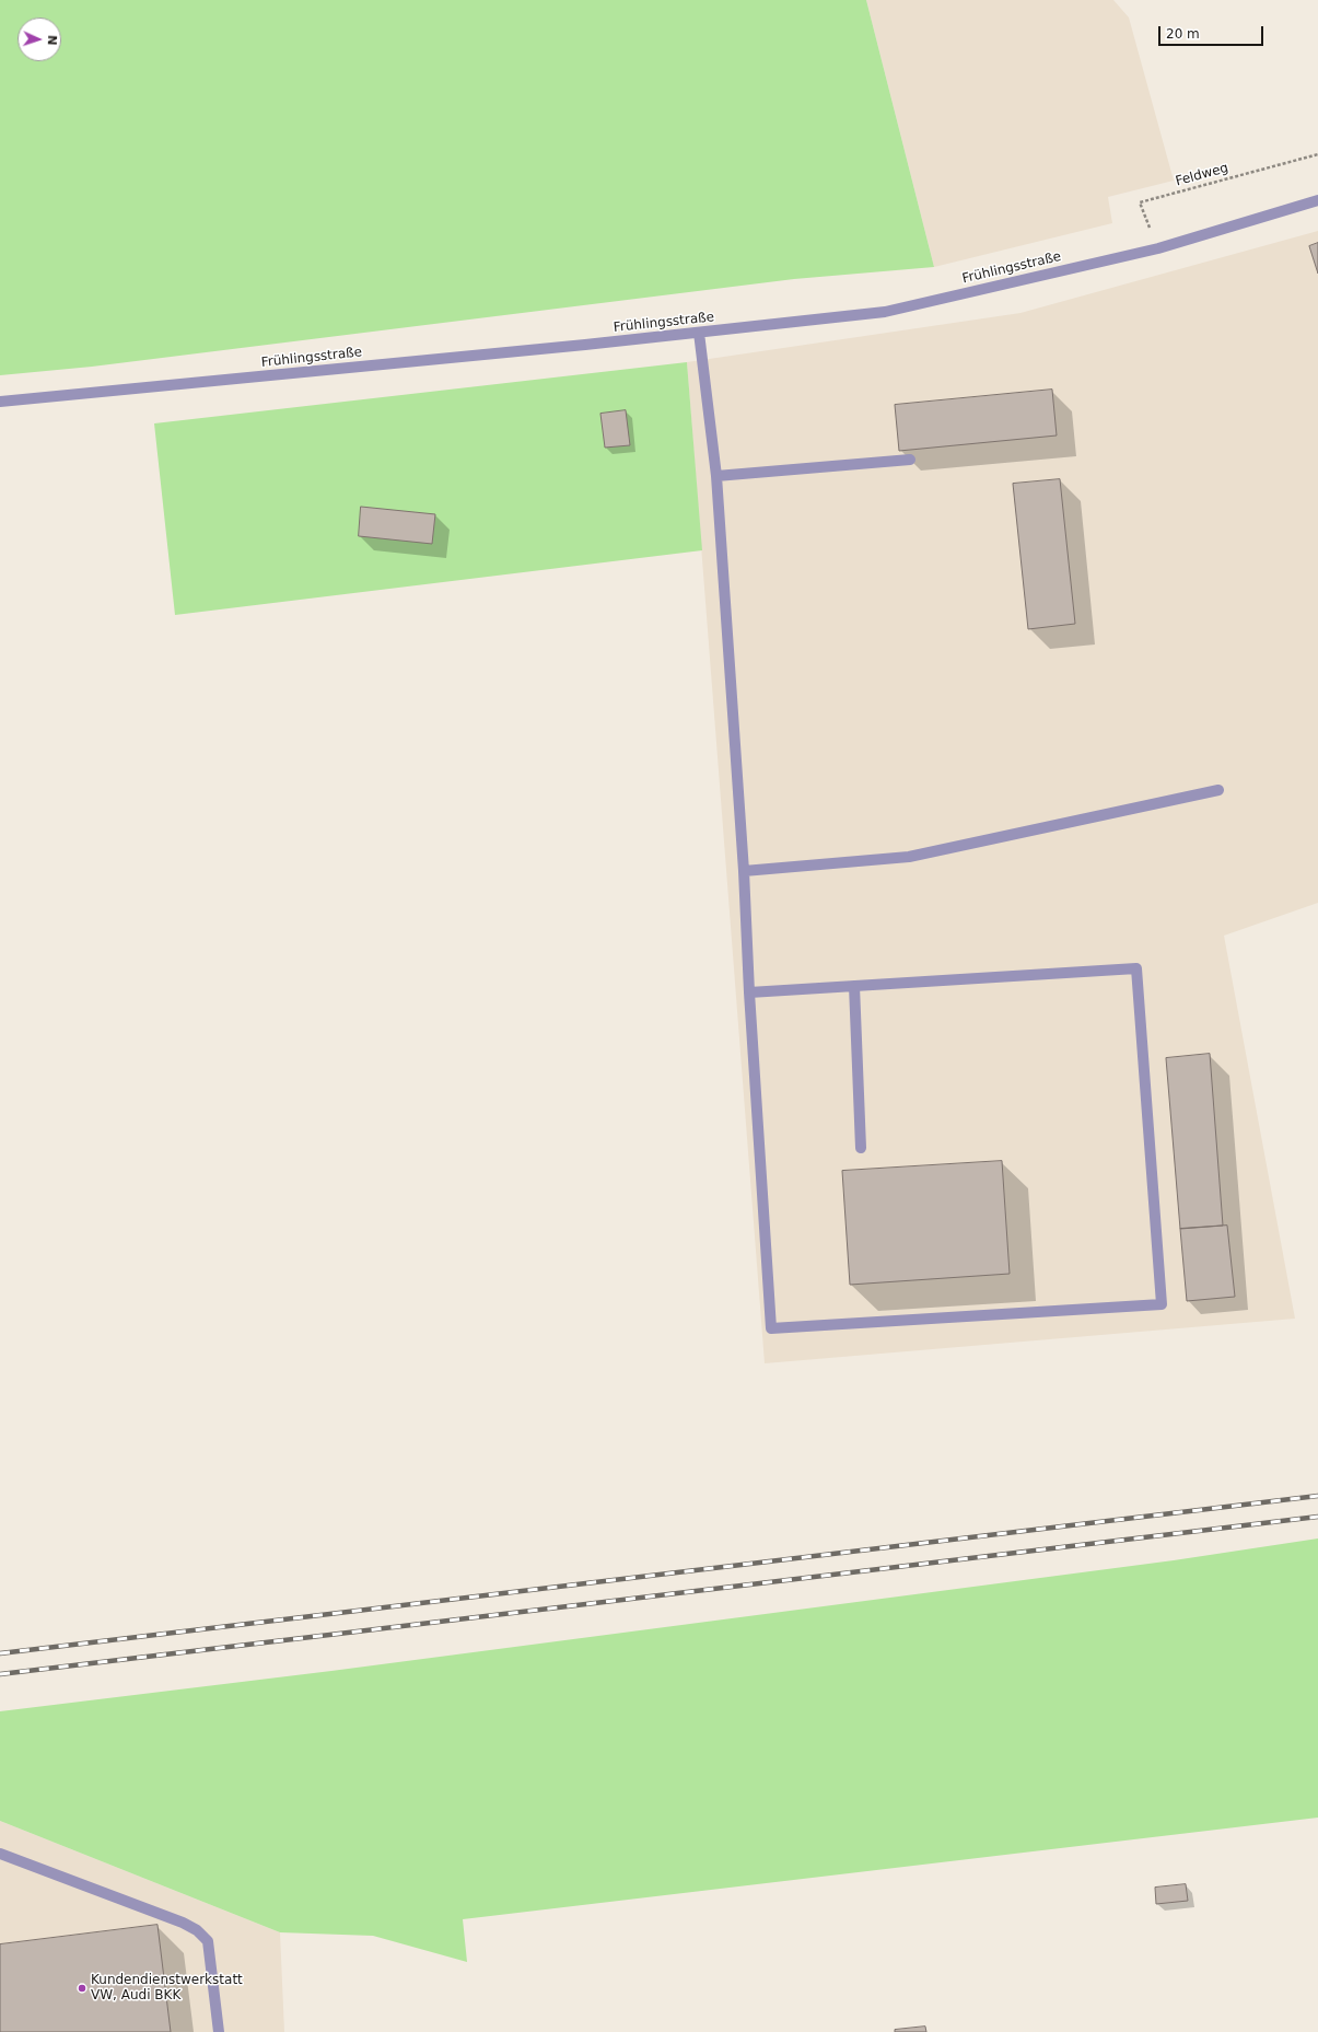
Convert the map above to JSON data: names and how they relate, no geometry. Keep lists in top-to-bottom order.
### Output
{
  "streets": {
    "street": ["Frühlingsstraße"],
    "path": ["Feldweg"]
  },
  "crossings": [
    ["Feldweg", "Frühlingsstraße"]
  ],
  "places": ["Kundendienstwerkstatt VW, Audi BKK"],
  "scale_bar": "20 m",
  "north": "right"
}
